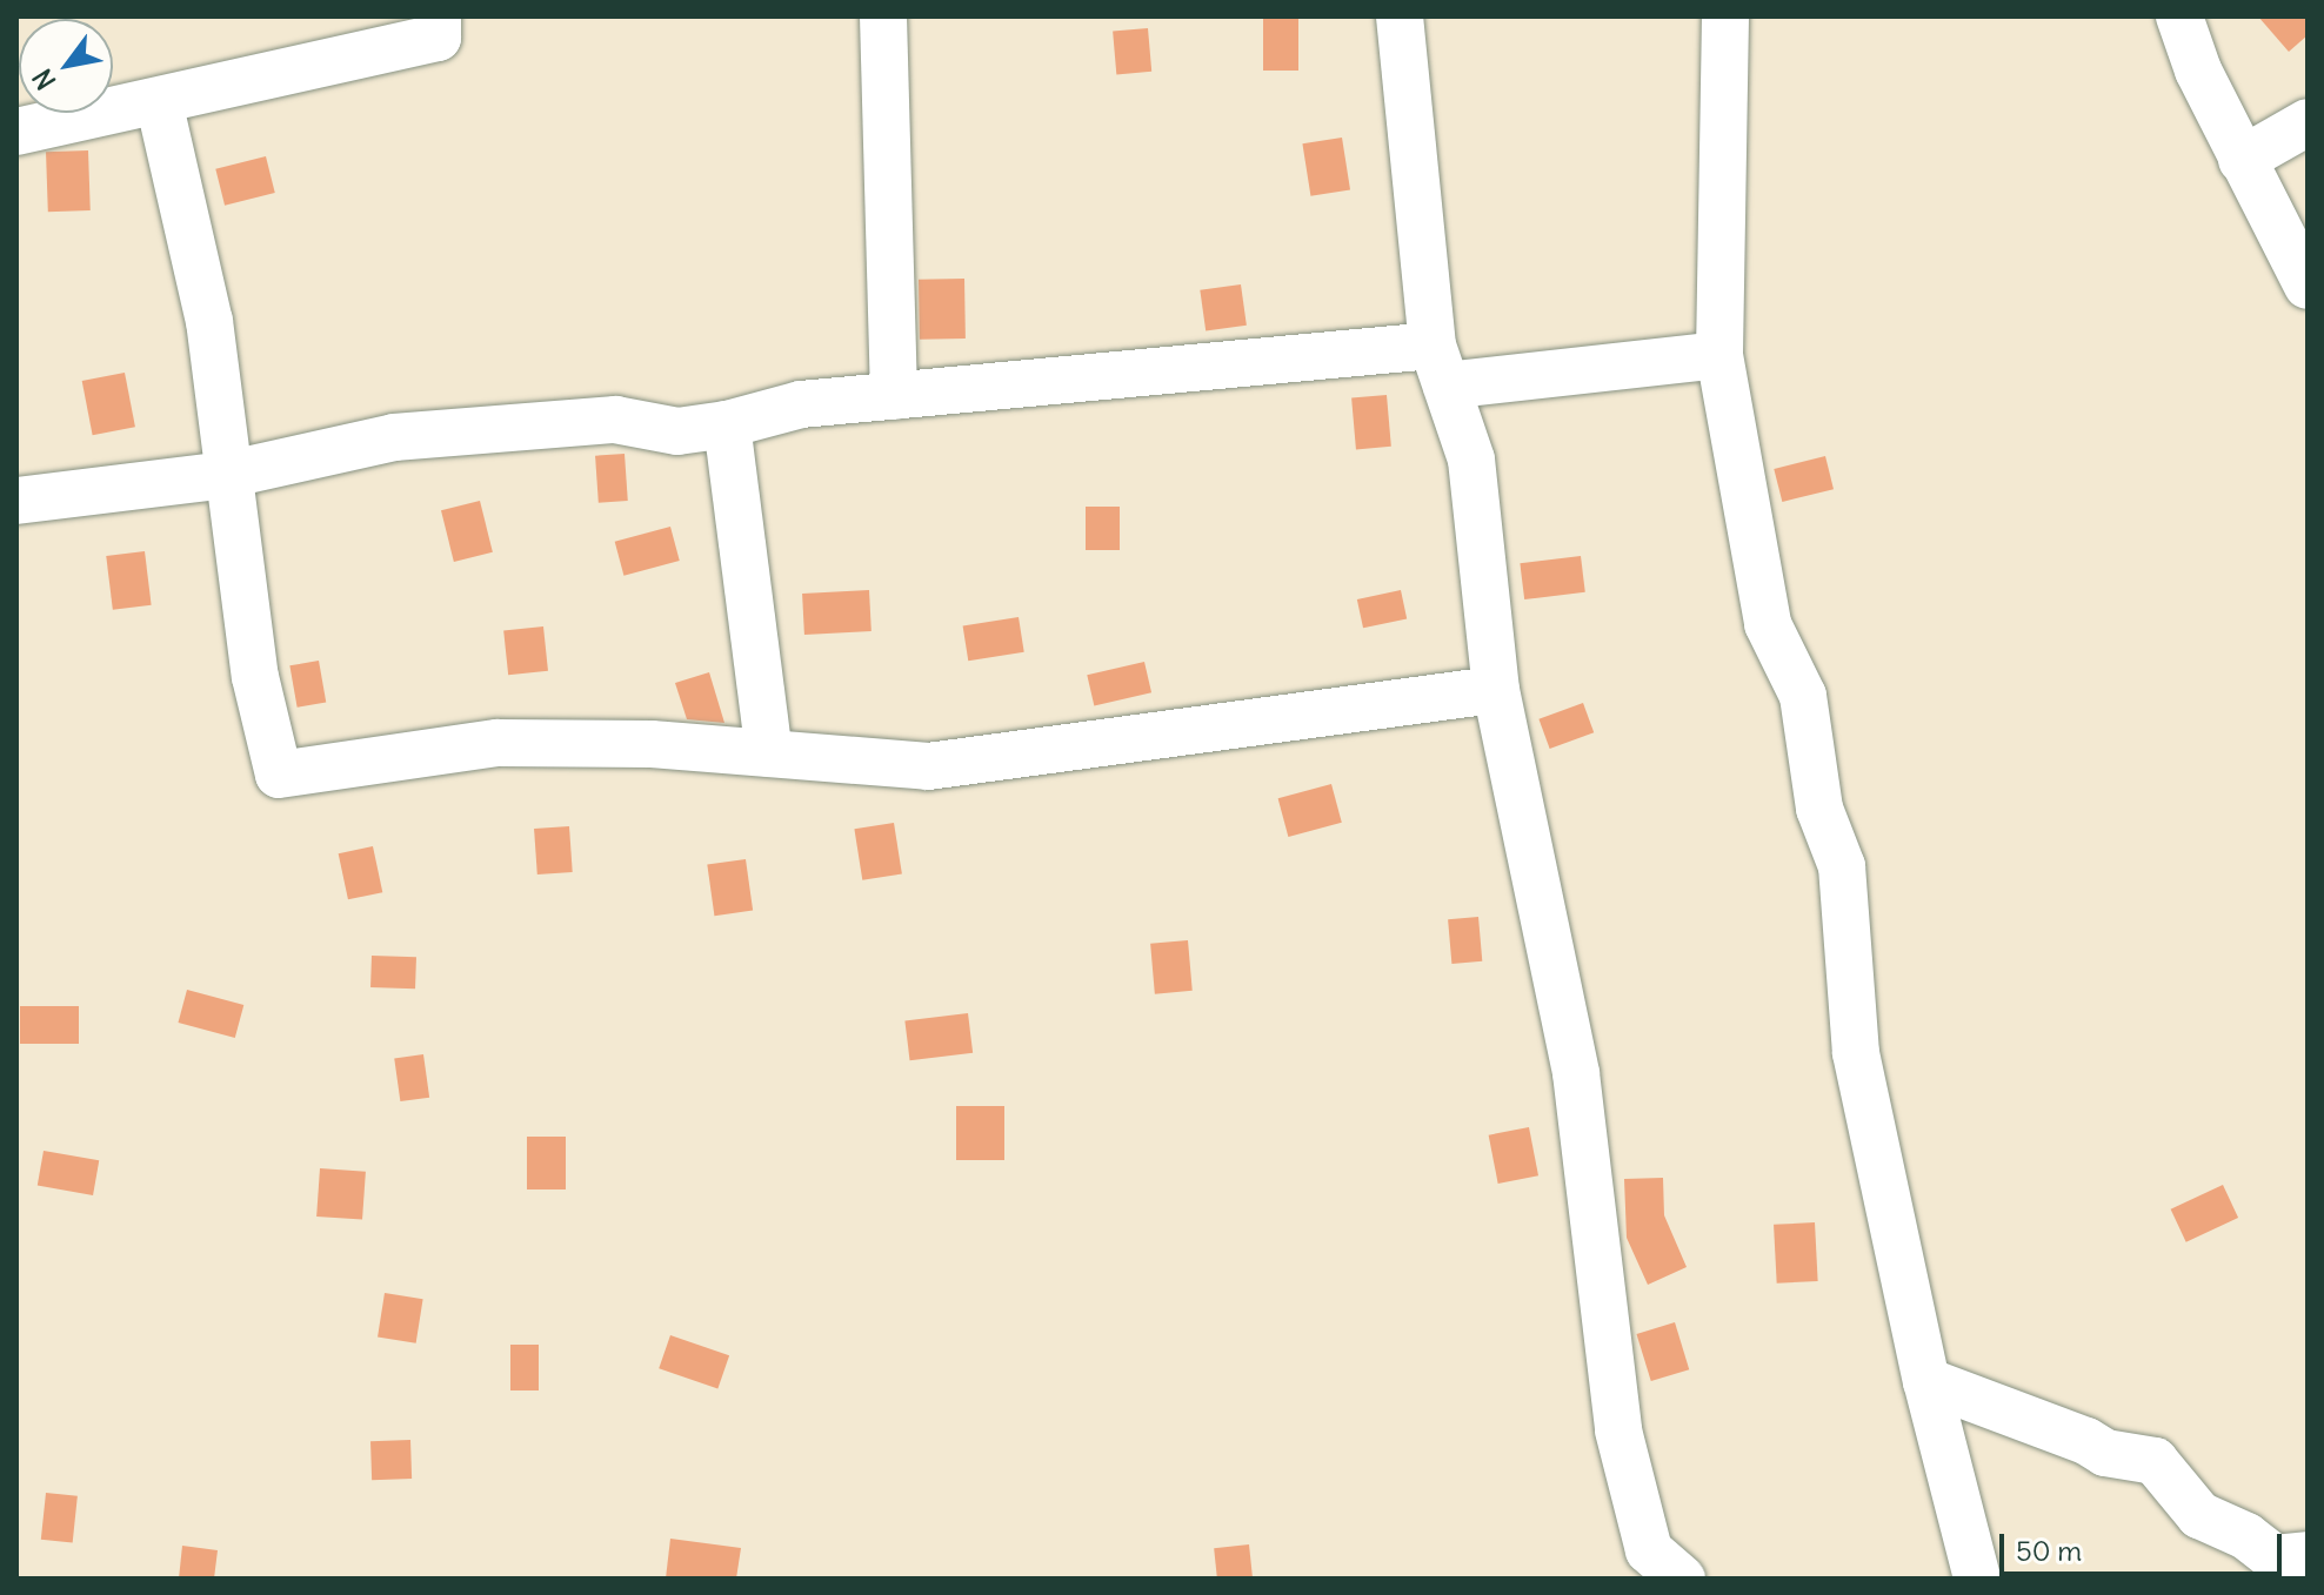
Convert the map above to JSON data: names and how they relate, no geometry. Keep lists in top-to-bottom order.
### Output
{
  "scale_bar": "50 m",
  "north": "bottom left"
}
